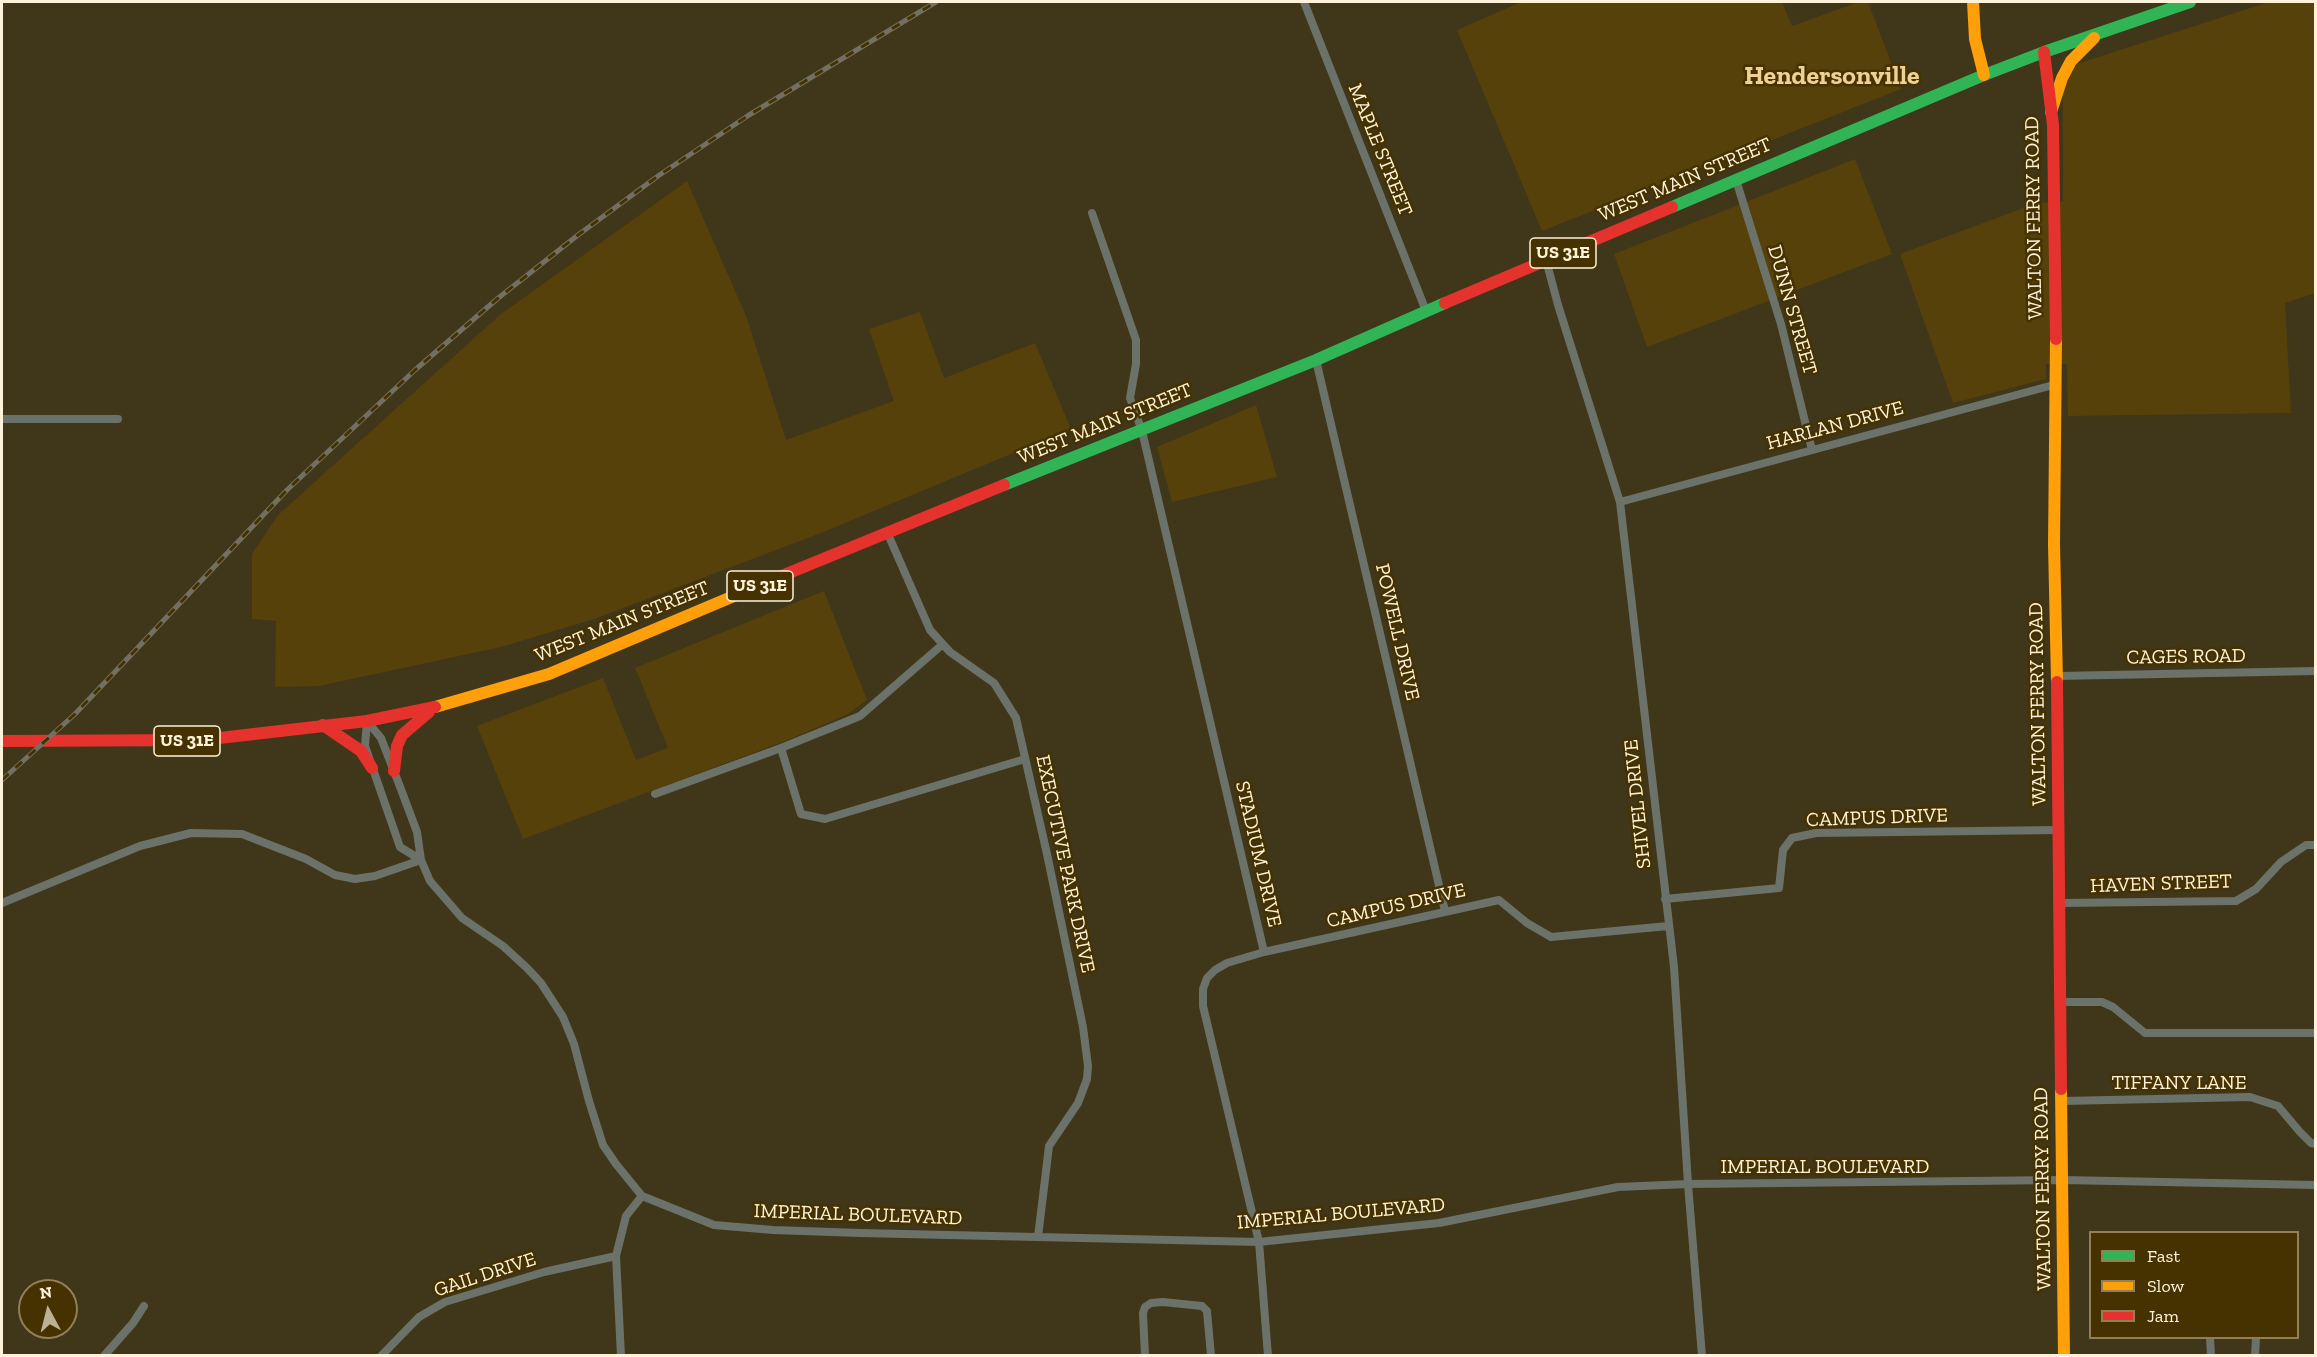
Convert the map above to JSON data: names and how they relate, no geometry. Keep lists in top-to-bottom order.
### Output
{
  "streets": {
    "main road": ["WEST MAIN STREET", "WALTON FERRY ROAD", "US 31E"],
    "street": [
      "MAPLE STREET",
      "DUNN STREET",
      "HARLAN DRIVE",
      "POWELL DRIVE",
      "CAGES ROAD",
      "SHIVEL DRIVE",
      "CAMPUS DRIVE",
      "STADIUM DRIVE",
      "EXECUTIVE PARK DRIVE",
      "HAVEN STREET",
      "TIFFANY LANE",
      "IMPERIAL BOULEVARD",
      "GAIL DRIVE"
    ]
  },
  "crossings": [
    ["MAPLE STREET", "WEST MAIN STREET"],
    ["WEST MAIN STREET", "WALTON FERRY ROAD"],
    ["WEST MAIN STREET", "DUNN STREET"],
    ["WEST MAIN STREET", "POWELL DRIVE"],
    ["WEST MAIN STREET", "SHIVEL DRIVE"],
    ["WEST MAIN STREET", "STADIUM DRIVE"],
    ["WEST MAIN STREET", "EXECUTIVE PARK DRIVE"],
    ["WEST MAIN STREET", "IMPERIAL BOULEVARD"],
    ["WALTON FERRY ROAD", "HARLAN DRIVE"],
    ["WALTON FERRY ROAD", "CAGES ROAD"],
    ["WALTON FERRY ROAD", "CAMPUS DRIVE"],
    ["WALTON FERRY ROAD", "HAVEN STREET"],
    ["WALTON FERRY ROAD", "TIFFANY LANE"],
    ["WALTON FERRY ROAD", "IMPERIAL BOULEVARD"],
    ["DUNN STREET", "HARLAN DRIVE"],
    ["HARLAN DRIVE", "SHIVEL DRIVE"],
    ["POWELL DRIVE", "CAMPUS DRIVE"],
    ["SHIVEL DRIVE", "CAMPUS DRIVE"],
    ["SHIVEL DRIVE", "IMPERIAL BOULEVARD"],
    ["CAMPUS DRIVE", "STADIUM DRIVE"],
    ["STADIUM DRIVE", "IMPERIAL BOULEVARD"],
    ["EXECUTIVE PARK DRIVE", "IMPERIAL BOULEVARD"]
  ],
  "districts": ["Hendersonville"],
  "legend": ["Fast", "Slow", "Jam"],
  "north": "top"
}
